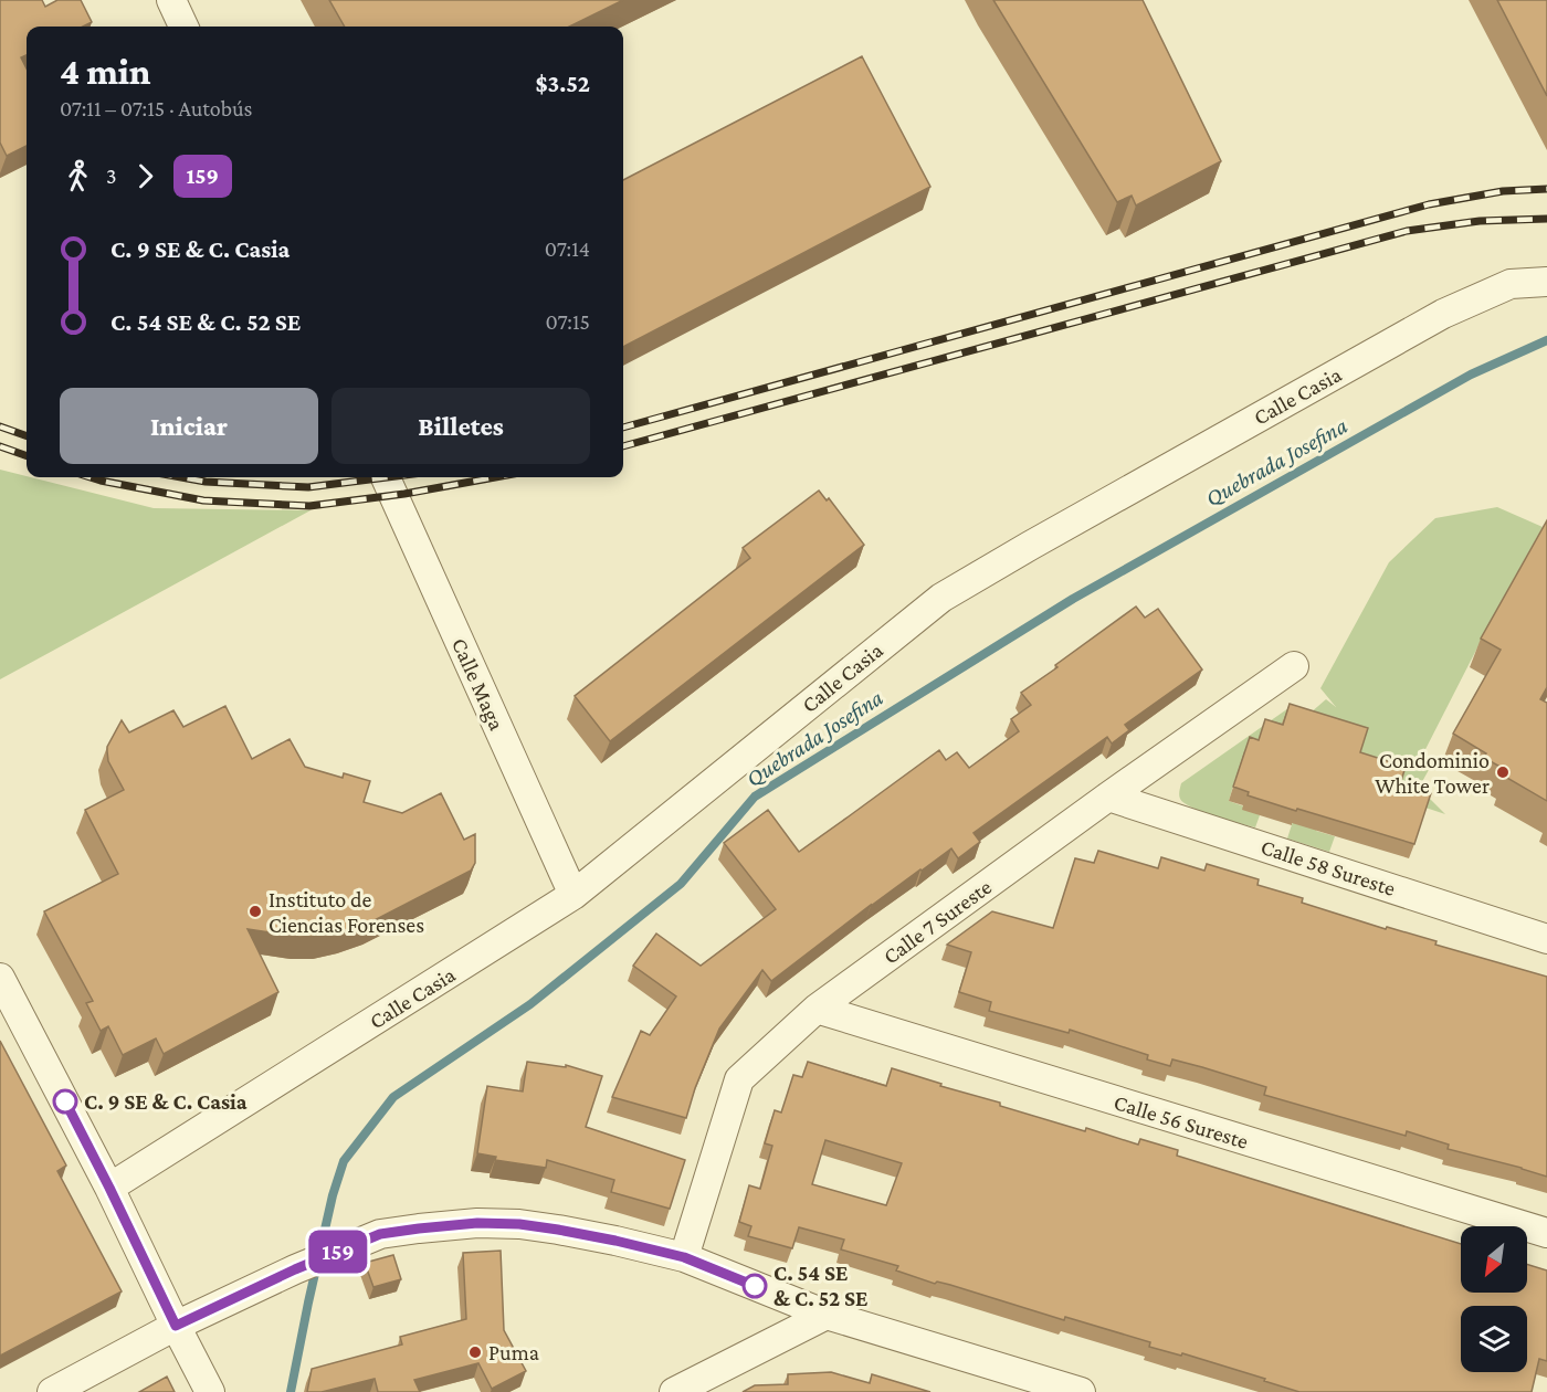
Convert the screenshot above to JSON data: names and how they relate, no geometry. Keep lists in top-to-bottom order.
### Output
{
  "streets": {
    "street": [
      "Calle Casia",
      "Calle Maga",
      "Calle 58 Sureste",
      "Calle 7 Sureste",
      "Calle 56 Sureste"
    ]
  },
  "crossings": [
    ["Calle Casia", "Calle Maga"],
    ["Calle 58 Sureste", "Calle 7 Sureste"],
    ["Calle 7 Sureste", "Calle 56 Sureste"]
  ],
  "water": ["Quebrada Josefina"],
  "places": [
    "Condominio White Tower",
    "Instituto de Ciencias Forenses",
    "C. 9 SE & C. Casia",
    "C. 54 SE & C. 52 SE",
    "Puma"
  ],
  "lines": ["bus line 159"],
  "north": "bottom left",
  "page": {
    "on_map": "159",
    "heading": ["4 min", "07:11 – 07:15 · Autobús", "$3.52"],
    "legs": ["3", "159"],
    "list": [
      {
        "name": "C. 9 SE & C. Casia",
        "value": "07:14"
      },
      {
        "name": "C. 54 SE & C. 52 SE",
        "value": "07:15"
      }
    ],
    "buttons": ["Iniciar", "Billetes"]
  }
}
